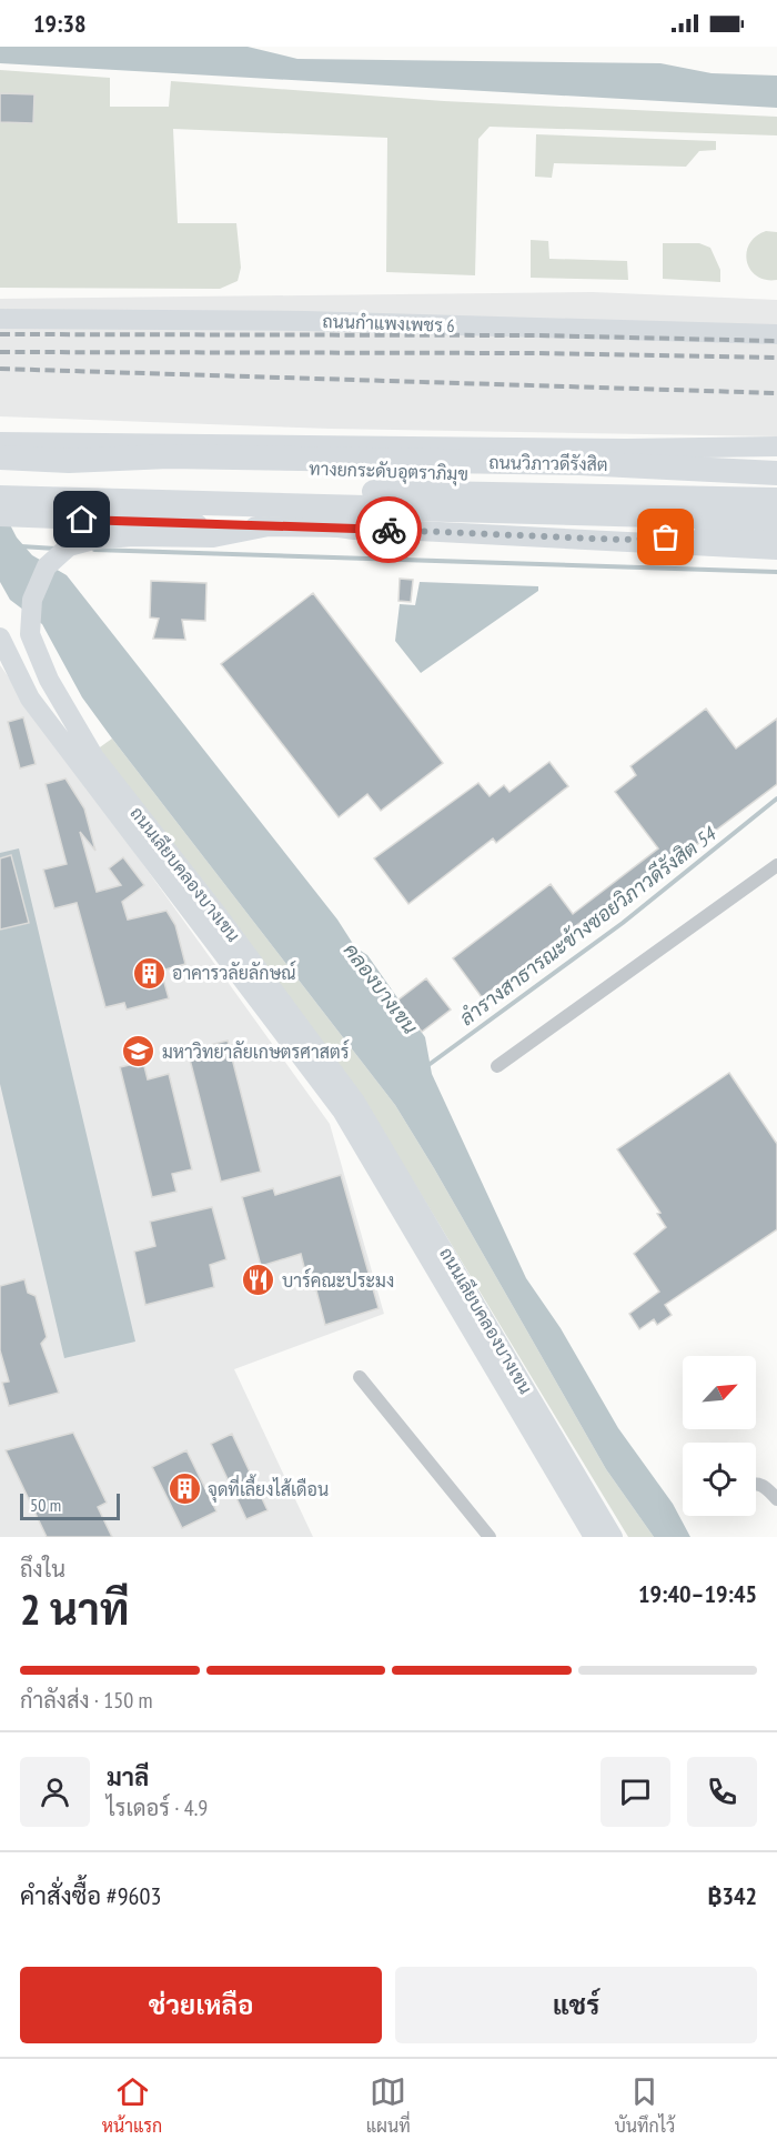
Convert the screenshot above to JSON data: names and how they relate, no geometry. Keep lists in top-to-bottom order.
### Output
{
  "streets": {
    "highway": ["ถนนวิภาวดีรังสิต", "ทางยกระดับอุตราภิมุข"],
    "main road": ["ถนนกำแพงเพชร 6", "ถนนเลียบคลองบางเขน"]
  },
  "water": ["ลำรางสาธารณะข้างซอยวิภาวดีรังสิต 54", "คลองบางเขน"],
  "places": {
    "building": ["อาคารวลัยลักษณ์", "จุดที่เลี้ยงไส้เดือน"],
    "school or university": ["มหาวิทยาลัยเกษตรศาสตร์"],
    "restaurant": ["บาร์คณะประมง"]
  },
  "scale_bar": "50 m",
  "north": "top right",
  "page": {
    "status": "19:38",
    "scale": "50 m",
    "heading": ["2 นาที", "ถึงใน", "19:40–19:45"],
    "panel": [
      "มาลี",
      "ไรเดอร์ · 4.9",
      "คำสั่งซื้อ #9603",
      "฿342"
    ],
    "bar": "กำลังส่ง · 150 m",
    "buttons": ["ช่วยเหลือ", "แชร์"],
    "tabs": ["หน้าแรก", "แผนที่", "บันทึกไว้"]
  }
}
